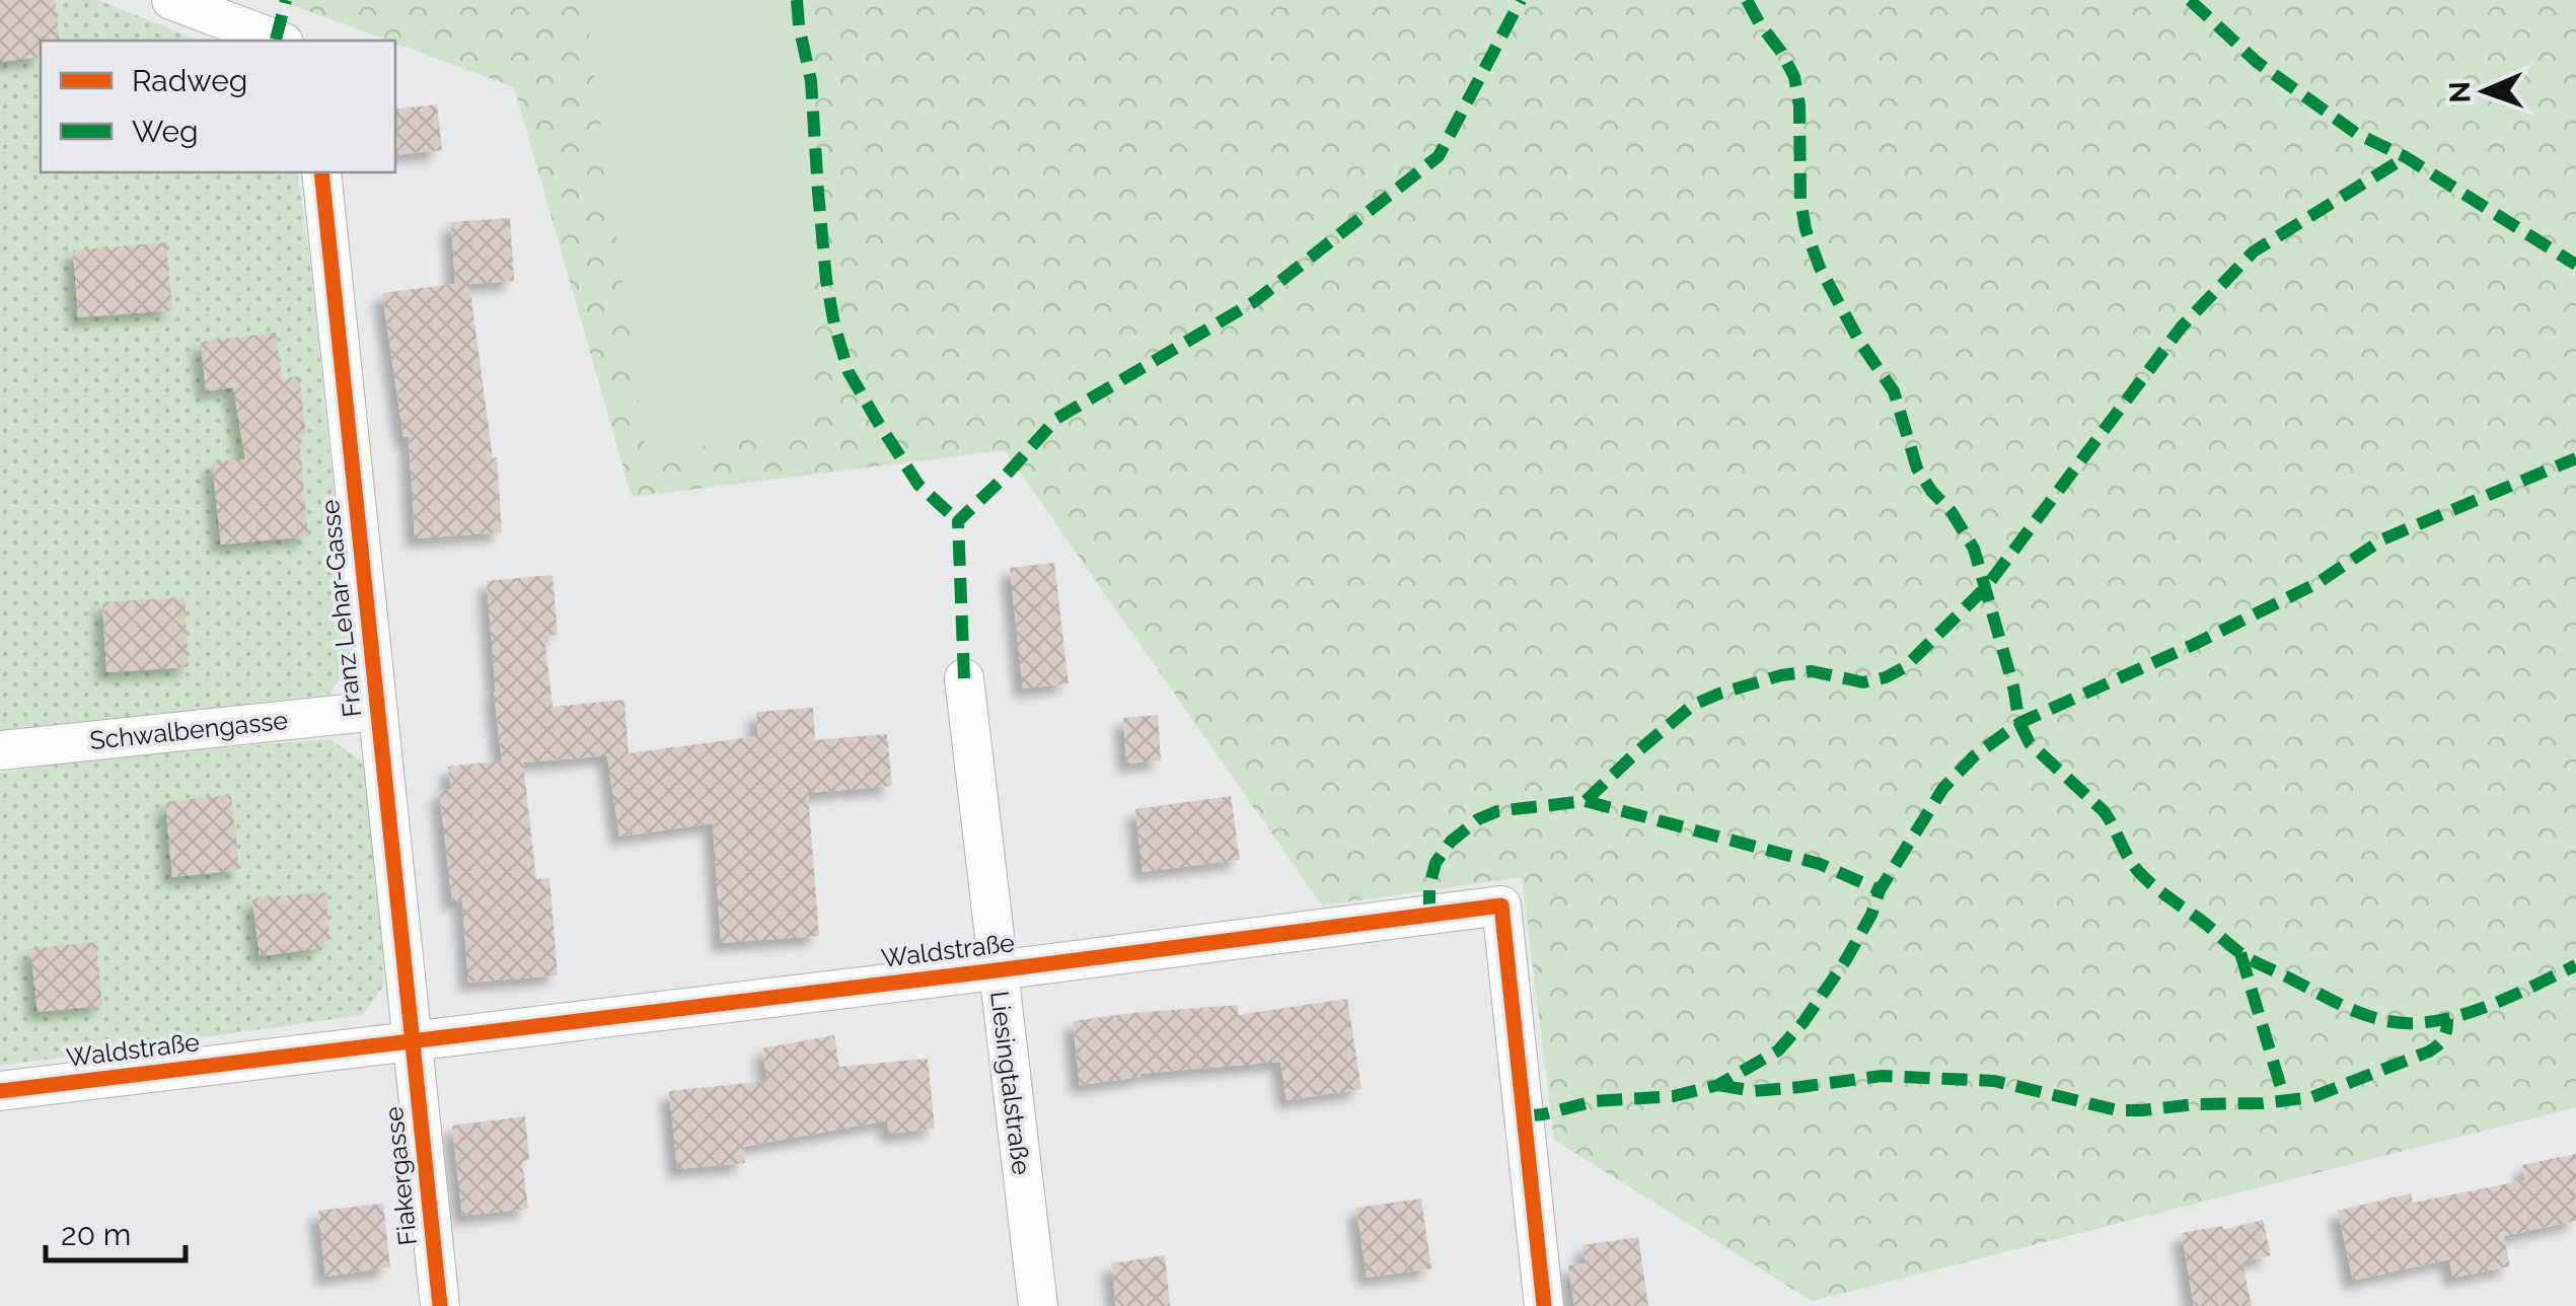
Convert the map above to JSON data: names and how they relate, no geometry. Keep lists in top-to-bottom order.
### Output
{
  "streets": {
    "street": [
      "Franz Lehar-Gasse",
      "Schwalbengasse",
      "Waldstraße",
      "Liesingtalstraße",
      "Fiakergasse"
    ]
  },
  "crossings": [
    ["Franz Lehar-Gasse", "Schwalbengasse"],
    ["Franz Lehar-Gasse", "Waldstraße"],
    ["Franz Lehar-Gasse", "Fiakergasse"],
    ["Waldstraße", "Liesingtalstraße"],
    ["Waldstraße", "Fiakergasse"]
  ],
  "legend": ["Radweg", "Weg"],
  "scale_bar": "20 m",
  "north": "left"
}
